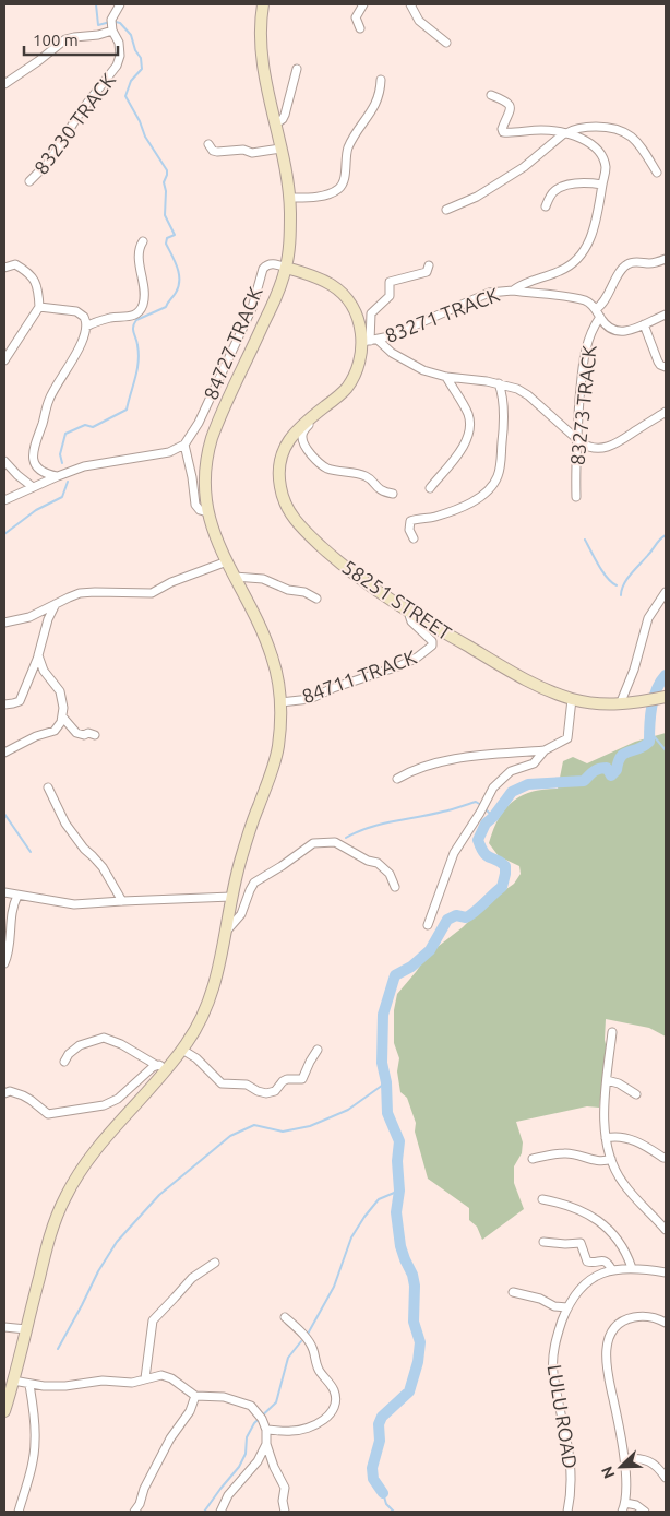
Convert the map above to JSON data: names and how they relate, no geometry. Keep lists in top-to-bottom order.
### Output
{
  "streets": {
    "main road": ["58251 STREET"],
    "street": [
      "83230 TRACK",
      "83271 TRACK",
      "84727 TRACK",
      "83273 TRACK",
      "84711 TRACK",
      "LULU ROAD"
    ]
  },
  "crossings": [
    ["83271 TRACK", "58251 STREET"],
    ["84727 TRACK", "58251 STREET"],
    ["58251 STREET", "84711 TRACK"]
  ],
  "scale_bar": "100 m",
  "north": "bottom left"
}
